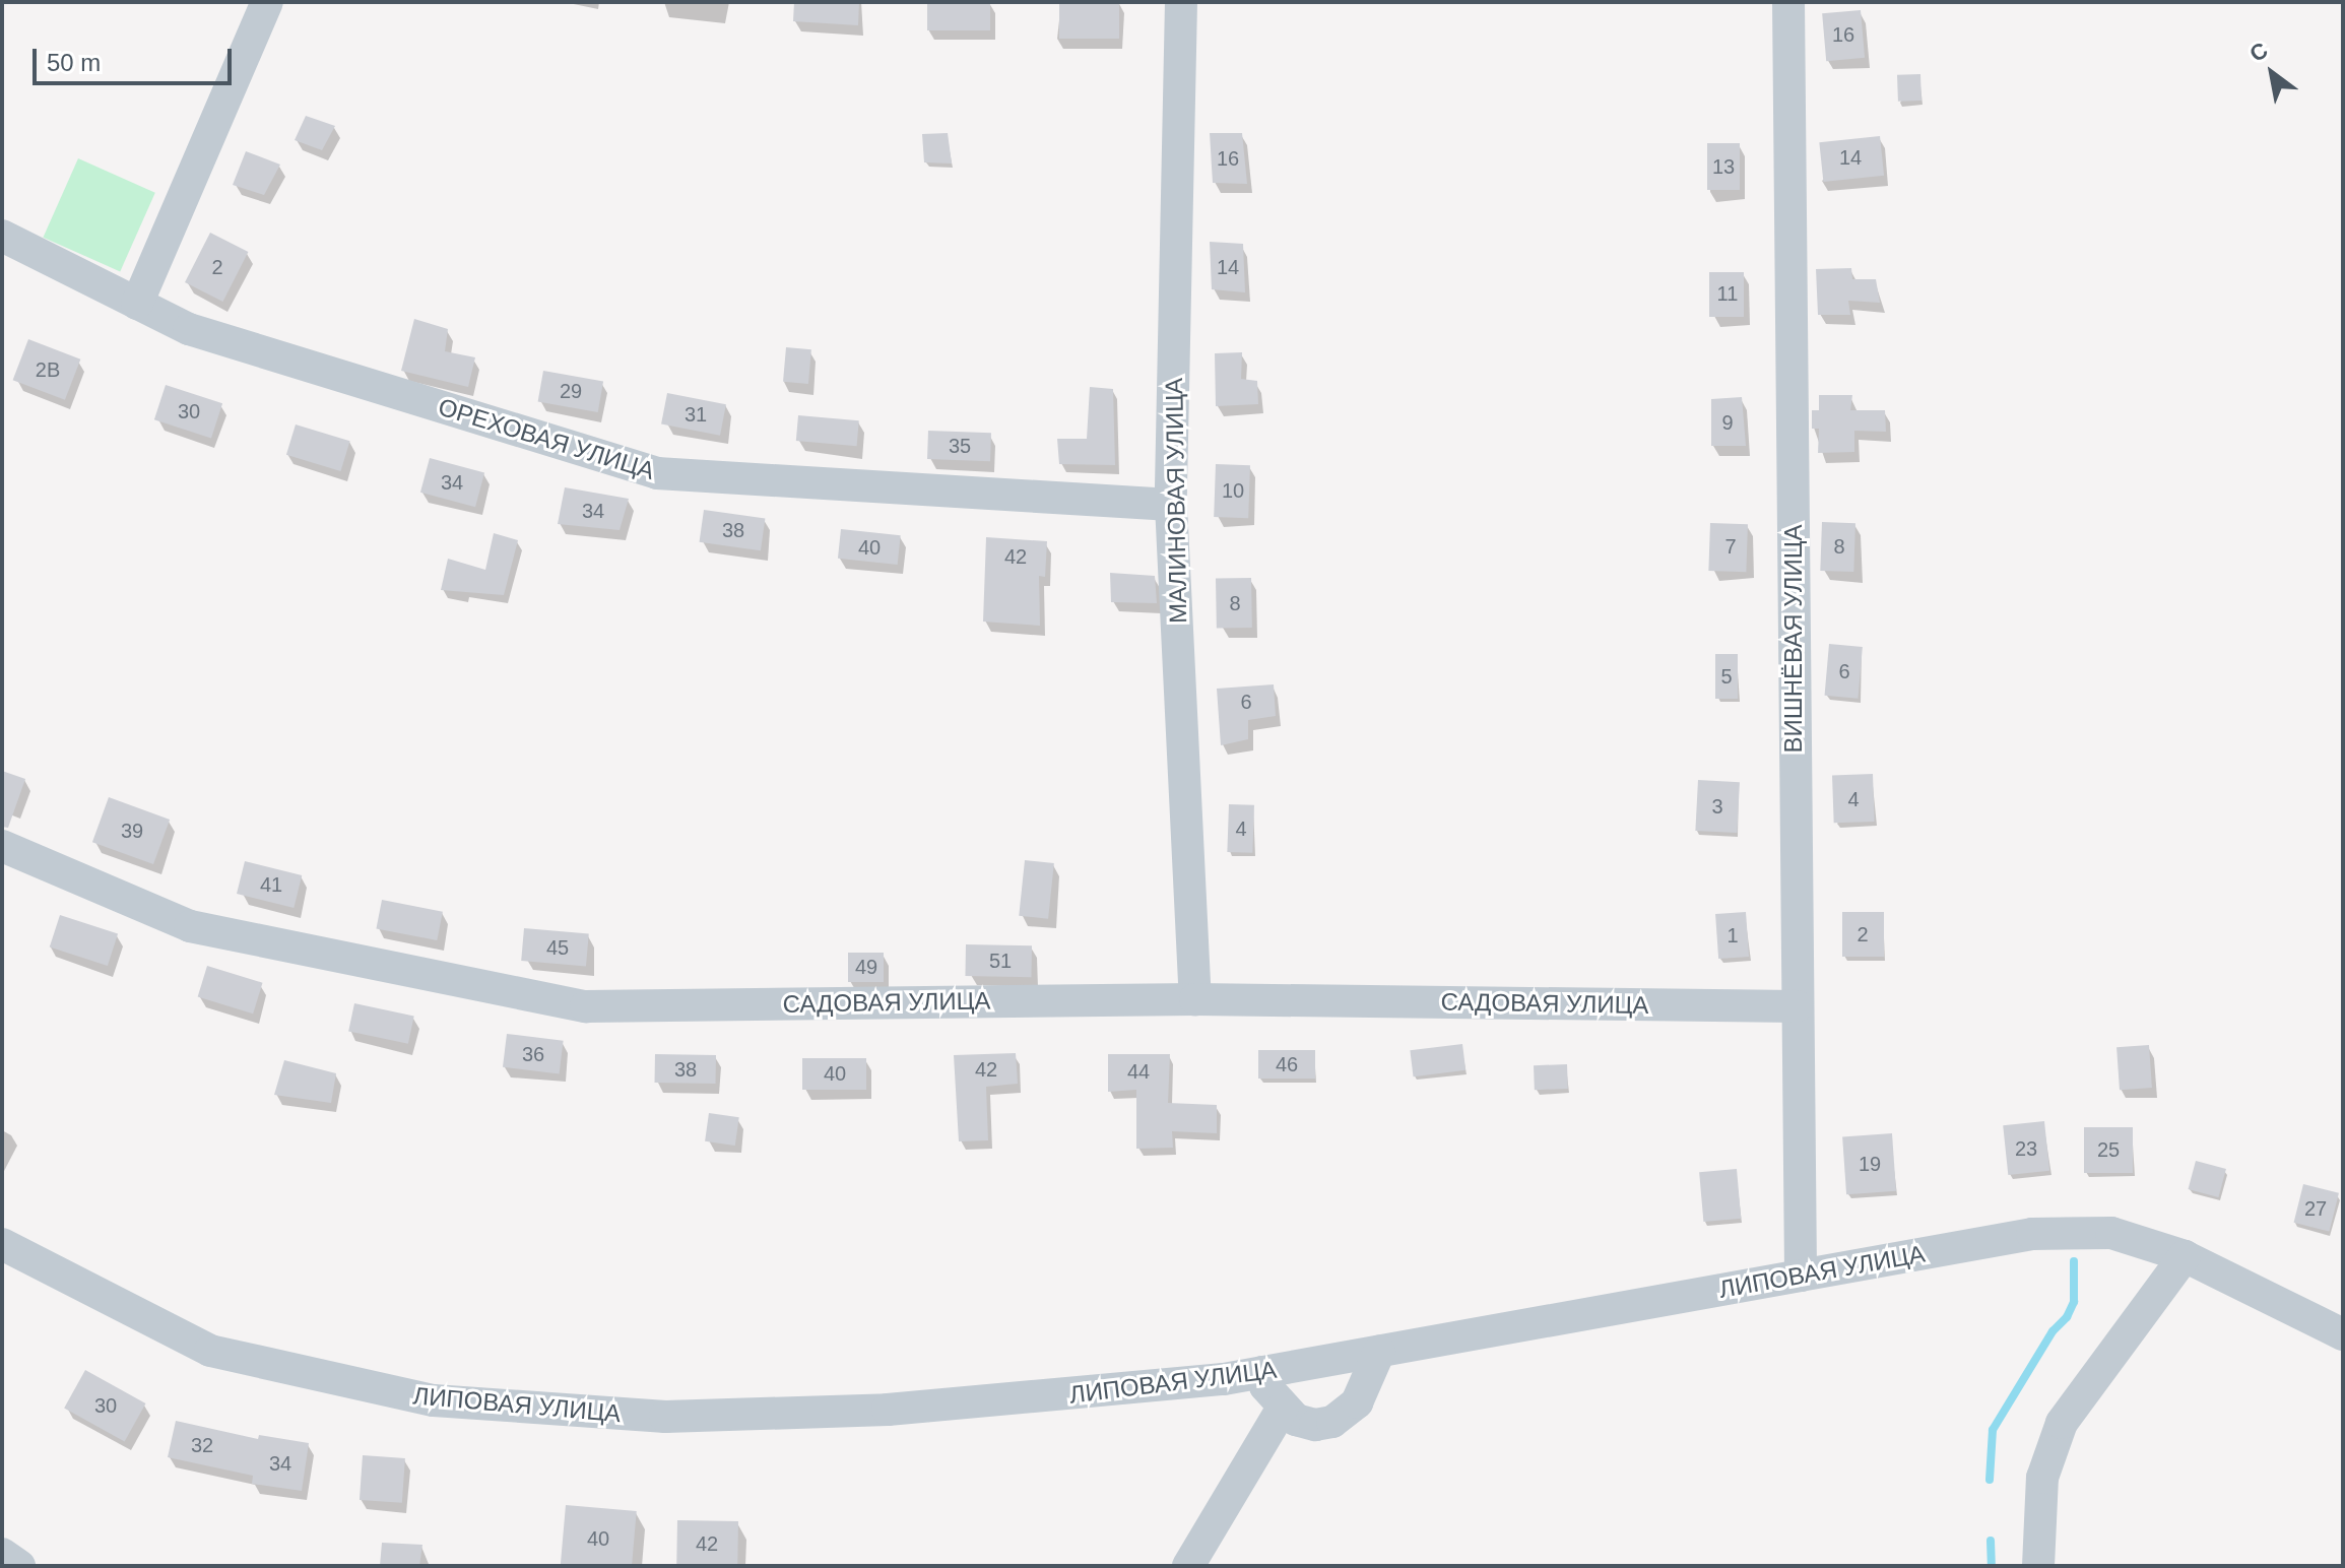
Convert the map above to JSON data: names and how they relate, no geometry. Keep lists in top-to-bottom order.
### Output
{
  "streets": {
    "street": [
      "ОРЕХОВАЯ УЛИЦА",
      "МАЛИНОВАЯ УЛИЦА",
      "ВИШНЁВАЯ УЛИЦА",
      "САДОВАЯ УЛИЦА",
      "ЛИПОВАЯ УЛИЦА"
    ]
  },
  "crossings": [
    ["ОРЕХОВАЯ УЛИЦА", "МАЛИНОВАЯ УЛИЦА"],
    ["МАЛИНОВАЯ УЛИЦА", "САДОВАЯ УЛИЦА"],
    ["ВИШНЁВАЯ УЛИЦА", "САДОВАЯ УЛИЦА"],
    ["ВИШНЁВАЯ УЛИЦА", "ЛИПОВАЯ УЛИЦА"]
  ],
  "house_numbers": [
    "16",
    "14",
    "16",
    "13",
    "2",
    "14",
    "11",
    "2В",
    "29",
    "30",
    "31",
    "9",
    "35",
    "34",
    "10",
    "34",
    "38",
    "7",
    "8",
    "40",
    "42",
    "8",
    "6",
    "5",
    "6",
    "4",
    "3",
    "4",
    "39",
    "41",
    "2",
    "1",
    "45",
    "51",
    "49",
    "36",
    "46",
    "38",
    "42",
    "44",
    "40",
    "23",
    "25",
    "19",
    "27",
    "30",
    "32",
    "34",
    "40",
    "42"
  ],
  "scale_bar": "50 m",
  "north": "top left"
}
